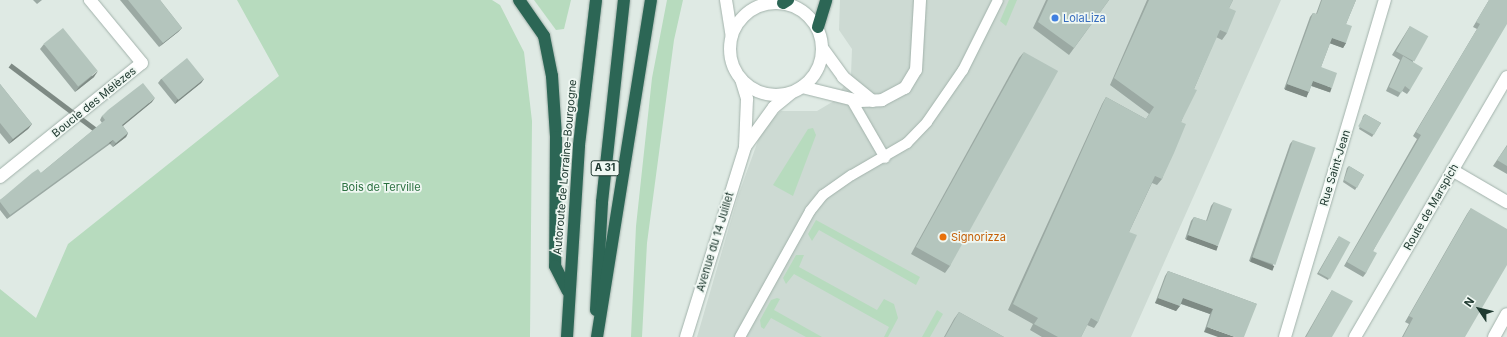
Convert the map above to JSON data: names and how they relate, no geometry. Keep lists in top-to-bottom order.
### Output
{
  "streets": {
    "highway": ["Autoroute de Lorraine-Bourgogne", "A 31"],
    "street": [
      "Boucle des Mélèzes",
      "Rue Saint-Jean",
      "Route de Marspich",
      "Avenue du 14 Juillet"
    ]
  },
  "parks": ["Bois de Terville"],
  "places": ["LolaLiza", "Signorizza"],
  "north": "top left"
}
